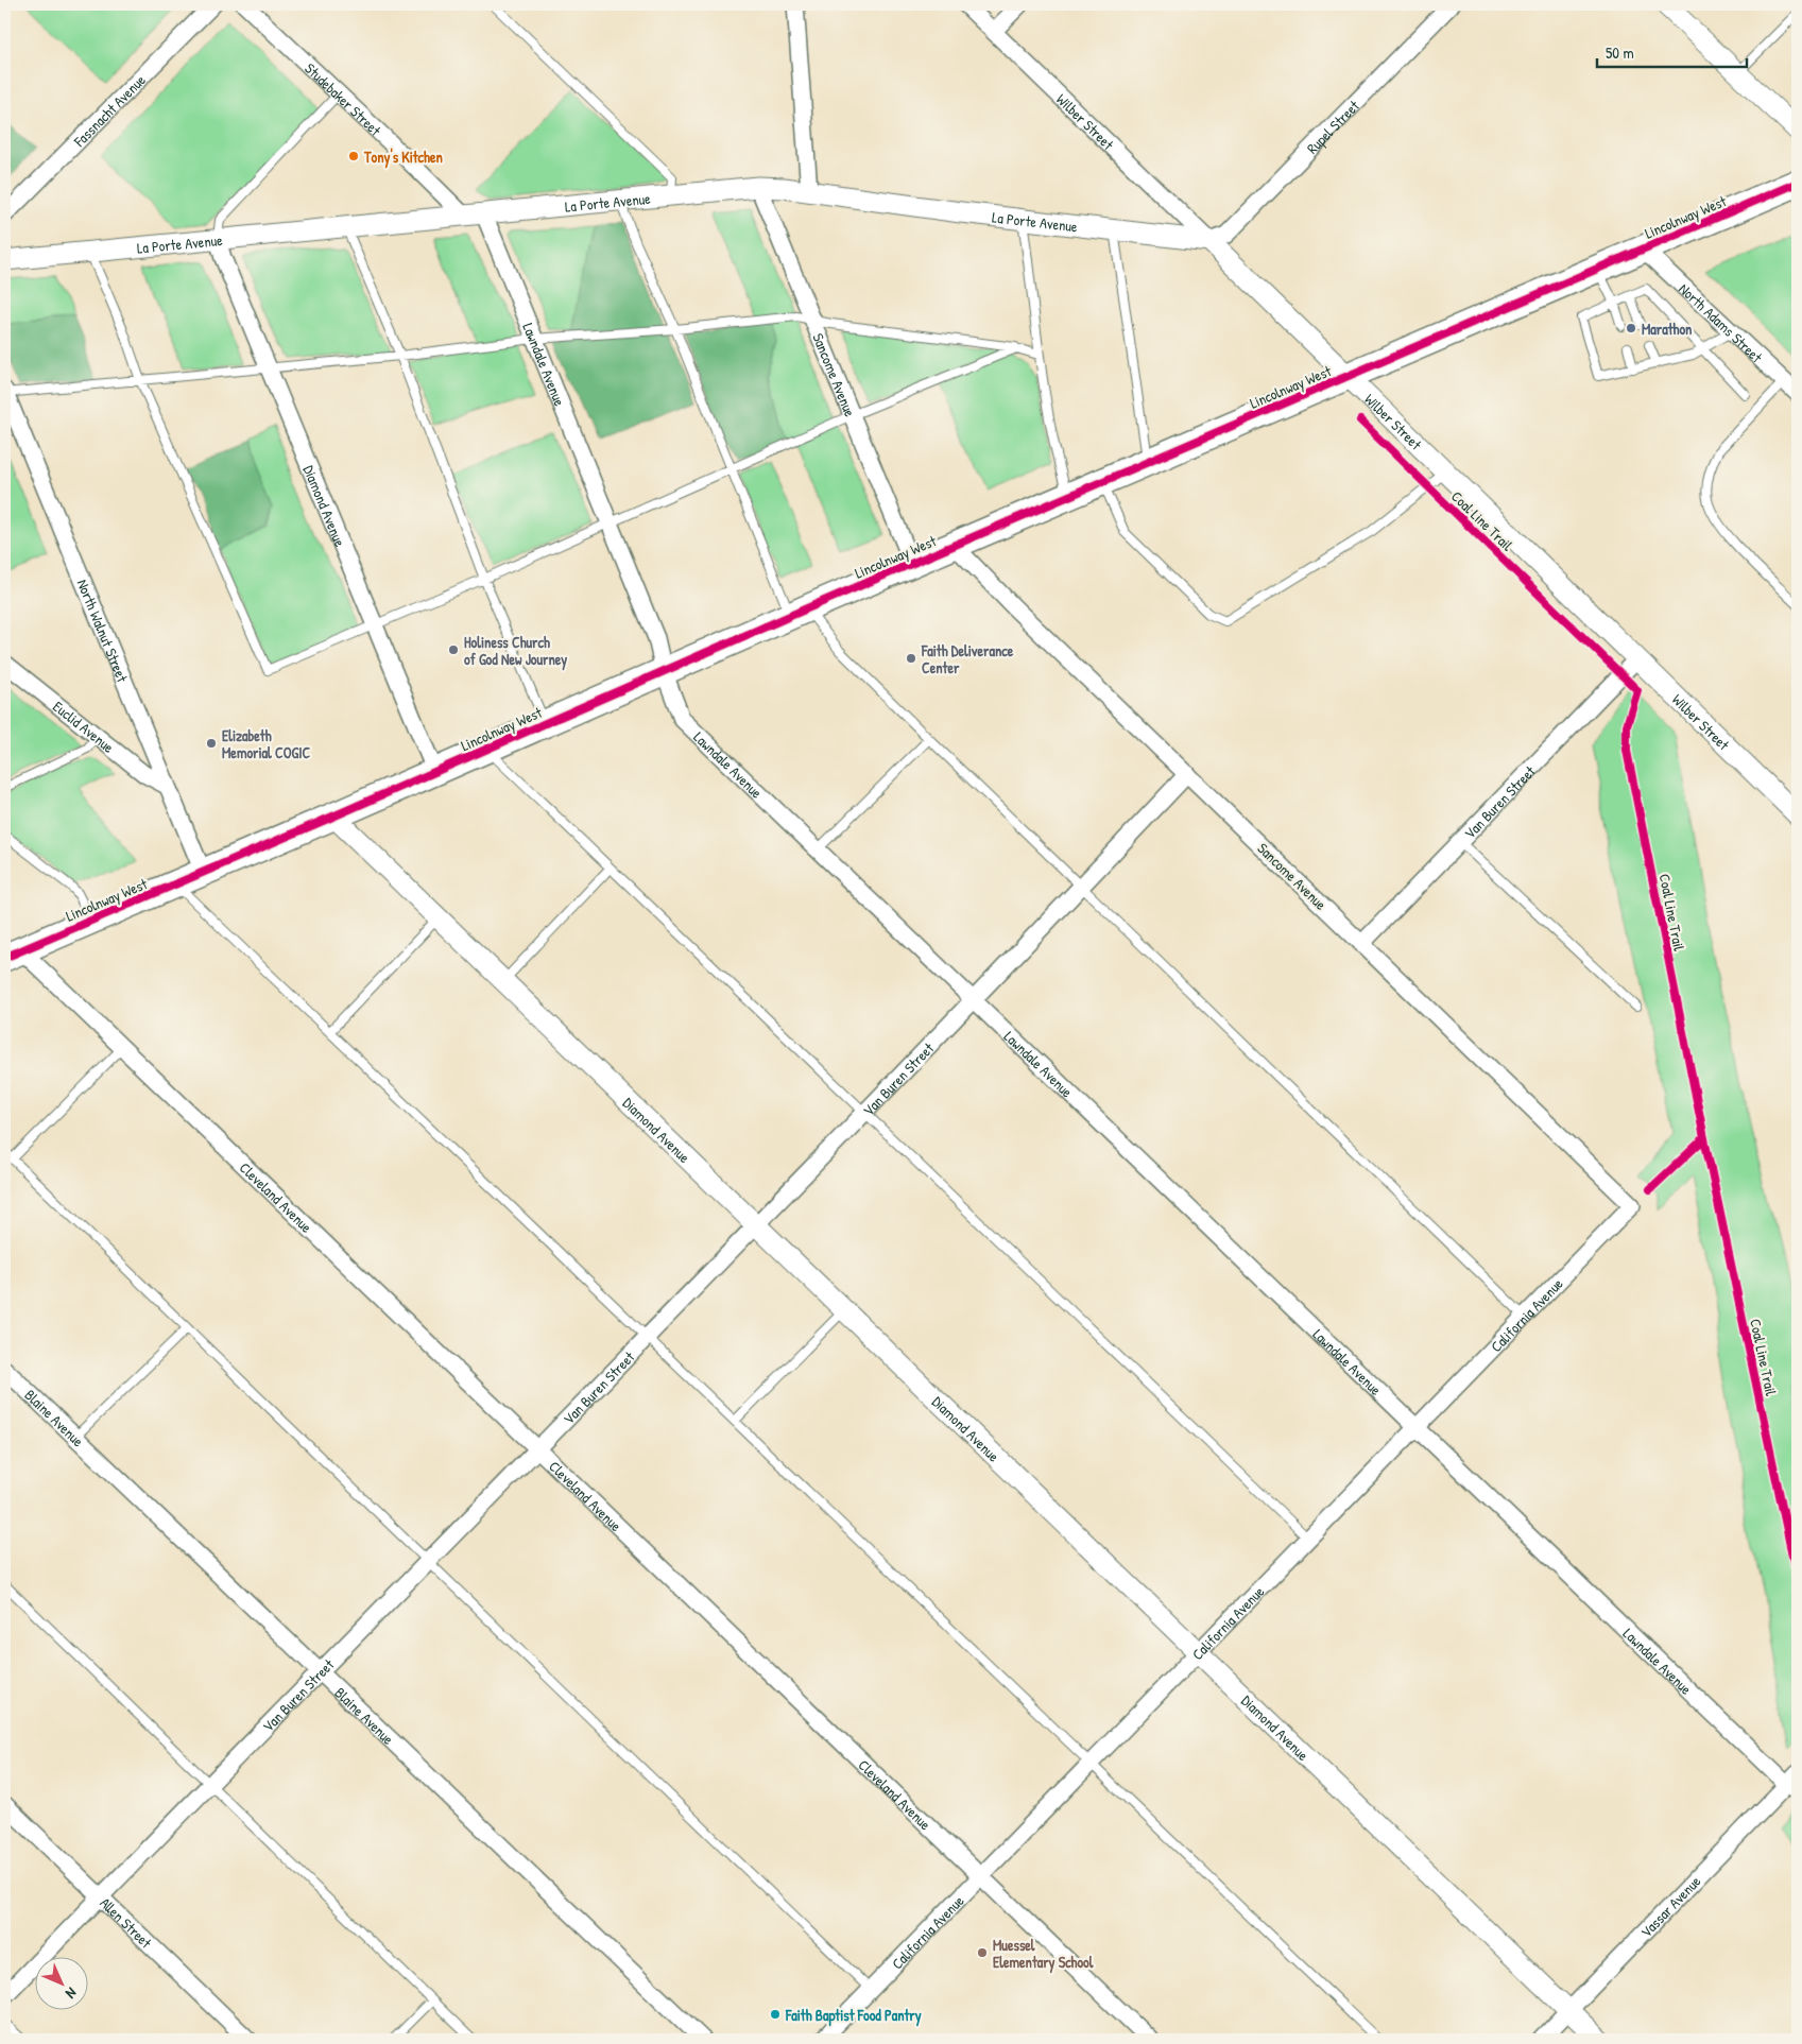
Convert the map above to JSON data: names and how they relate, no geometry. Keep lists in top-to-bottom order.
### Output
{
  "streets": {
    "main road": ["Lincolnway West"],
    "street": [
      "Studebaker Street",
      "Fassnacht Avenue",
      "Wilber Street",
      "Rupel Street",
      "La Porte Avenue",
      "North Adams Street",
      "Lawndale Avenue",
      "Sancome Avenue",
      "Diamond Avenue",
      "North Walnut Street",
      "Euclid Avenue",
      "Van Buren Street",
      "Cleveland Avenue",
      "California Avenue",
      "Blaine Avenue",
      "Vassar Avenue",
      "Allen Street"
    ],
    "cycle path": ["Coal Line Trail"]
  },
  "crossings": [
    ["Studebaker Street", "La Porte Avenue"],
    ["Studebaker Street", "Lawndale Avenue"],
    ["Wilber Street", "Rupel Street"],
    ["Wilber Street", "La Porte Avenue"],
    ["Wilber Street", "Lincolnway West"],
    ["Wilber Street", "Van Buren Street"],
    ["Rupel Street", "La Porte Avenue"],
    ["La Porte Avenue", "Lawndale Avenue"],
    ["La Porte Avenue", "Sancome Avenue"],
    ["La Porte Avenue", "Diamond Avenue"],
    ["Lincolnway West", "North Adams Street"],
    ["Lincolnway West", "Lawndale Avenue"],
    ["Lincolnway West", "Sancome Avenue"],
    ["Lincolnway West", "Diamond Avenue"],
    ["Lincolnway West", "North Walnut Street"],
    ["Lincolnway West", "Cleveland Avenue"],
    ["Lawndale Avenue", "Van Buren Street"],
    ["Lawndale Avenue", "California Avenue"],
    ["Lawndale Avenue", "Vassar Avenue"],
    ["Sancome Avenue", "Van Buren Street"],
    ["Sancome Avenue", "California Avenue"],
    ["Diamond Avenue", "Van Buren Street"],
    ["Diamond Avenue", "California Avenue"],
    ["Diamond Avenue", "Vassar Avenue"],
    ["North Walnut Street", "Euclid Avenue"],
    ["Van Buren Street", "Cleveland Avenue"],
    ["Van Buren Street", "Blaine Avenue"],
    ["Van Buren Street", "Allen Street"],
    ["Cleveland Avenue", "California Avenue"]
  ],
  "places": [
    "Tony's Kitchen",
    "Marathon",
    "Holiness Church of God New Journey",
    "Faith Deliverance Center",
    "Elizabeth Memorial COGIC",
    "Muessel Elementary School",
    "Faith Baptist Food Pantry"
  ],
  "scale_bar": "50 m",
  "north": "bottom right"
}
